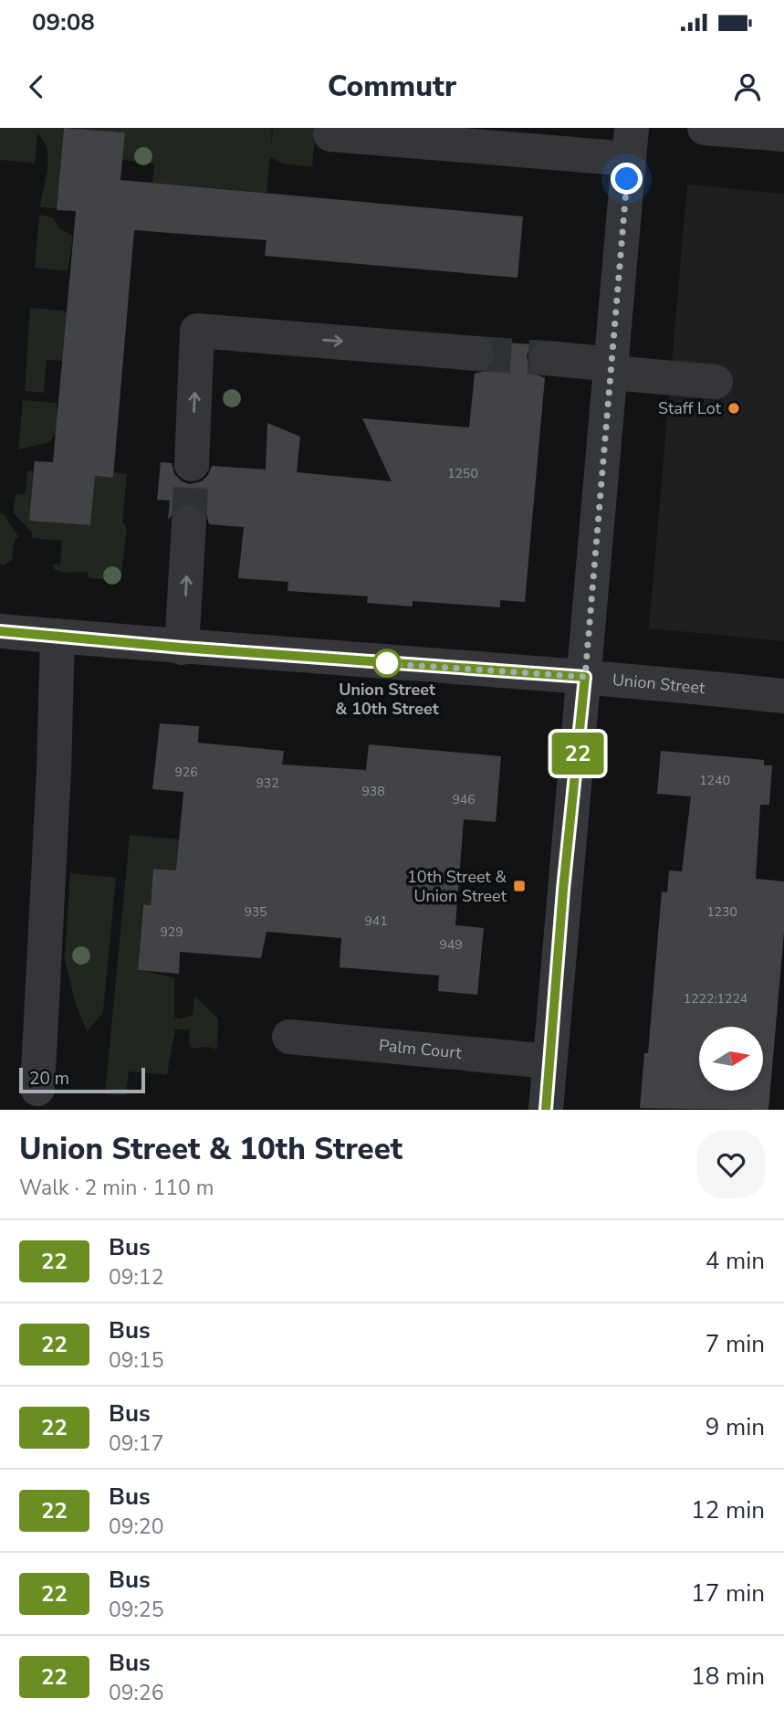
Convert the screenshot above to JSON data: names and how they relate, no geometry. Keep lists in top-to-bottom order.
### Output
{
  "streets": {
    "street": ["Union Street", "Palm Court"]
  },
  "places": {
    "other": ["Staff Lot", "Union Street & 10th Street"],
    "transit": ["10th Street & Union Street"]
  },
  "lines": ["bus line 22"],
  "house_numbers": [
    "1250",
    "926",
    "1240",
    "932",
    "938",
    "946",
    "935",
    "1230",
    "941",
    "929",
    "949",
    "1222;1224"
  ],
  "scale_bar": "20 m",
  "north": "right",
  "page": {
    "status": "09:08",
    "header": "Commutr",
    "on_map": "22",
    "scale": "20 m",
    "heading": ["Union Street & 10th Street", "Walk · 2 min · 110 m"],
    "list": [
      {
        "mark": "22",
        "name": "Bus",
        "note": "09:12",
        "value": "4 min"
      },
      {
        "mark": "22",
        "name": "Bus",
        "note": "09:15",
        "value": "7 min"
      },
      {
        "mark": "22",
        "name": "Bus",
        "note": "09:17",
        "value": "9 min"
      },
      {
        "mark": "22",
        "name": "Bus",
        "note": "09:20",
        "value": "12 min"
      },
      {
        "mark": "22",
        "name": "Bus",
        "note": "09:25",
        "value": "17 min"
      },
      {
        "mark": "22",
        "name": "Bus",
        "note": "09:26",
        "value": "18 min"
      }
    ]
  }
}
